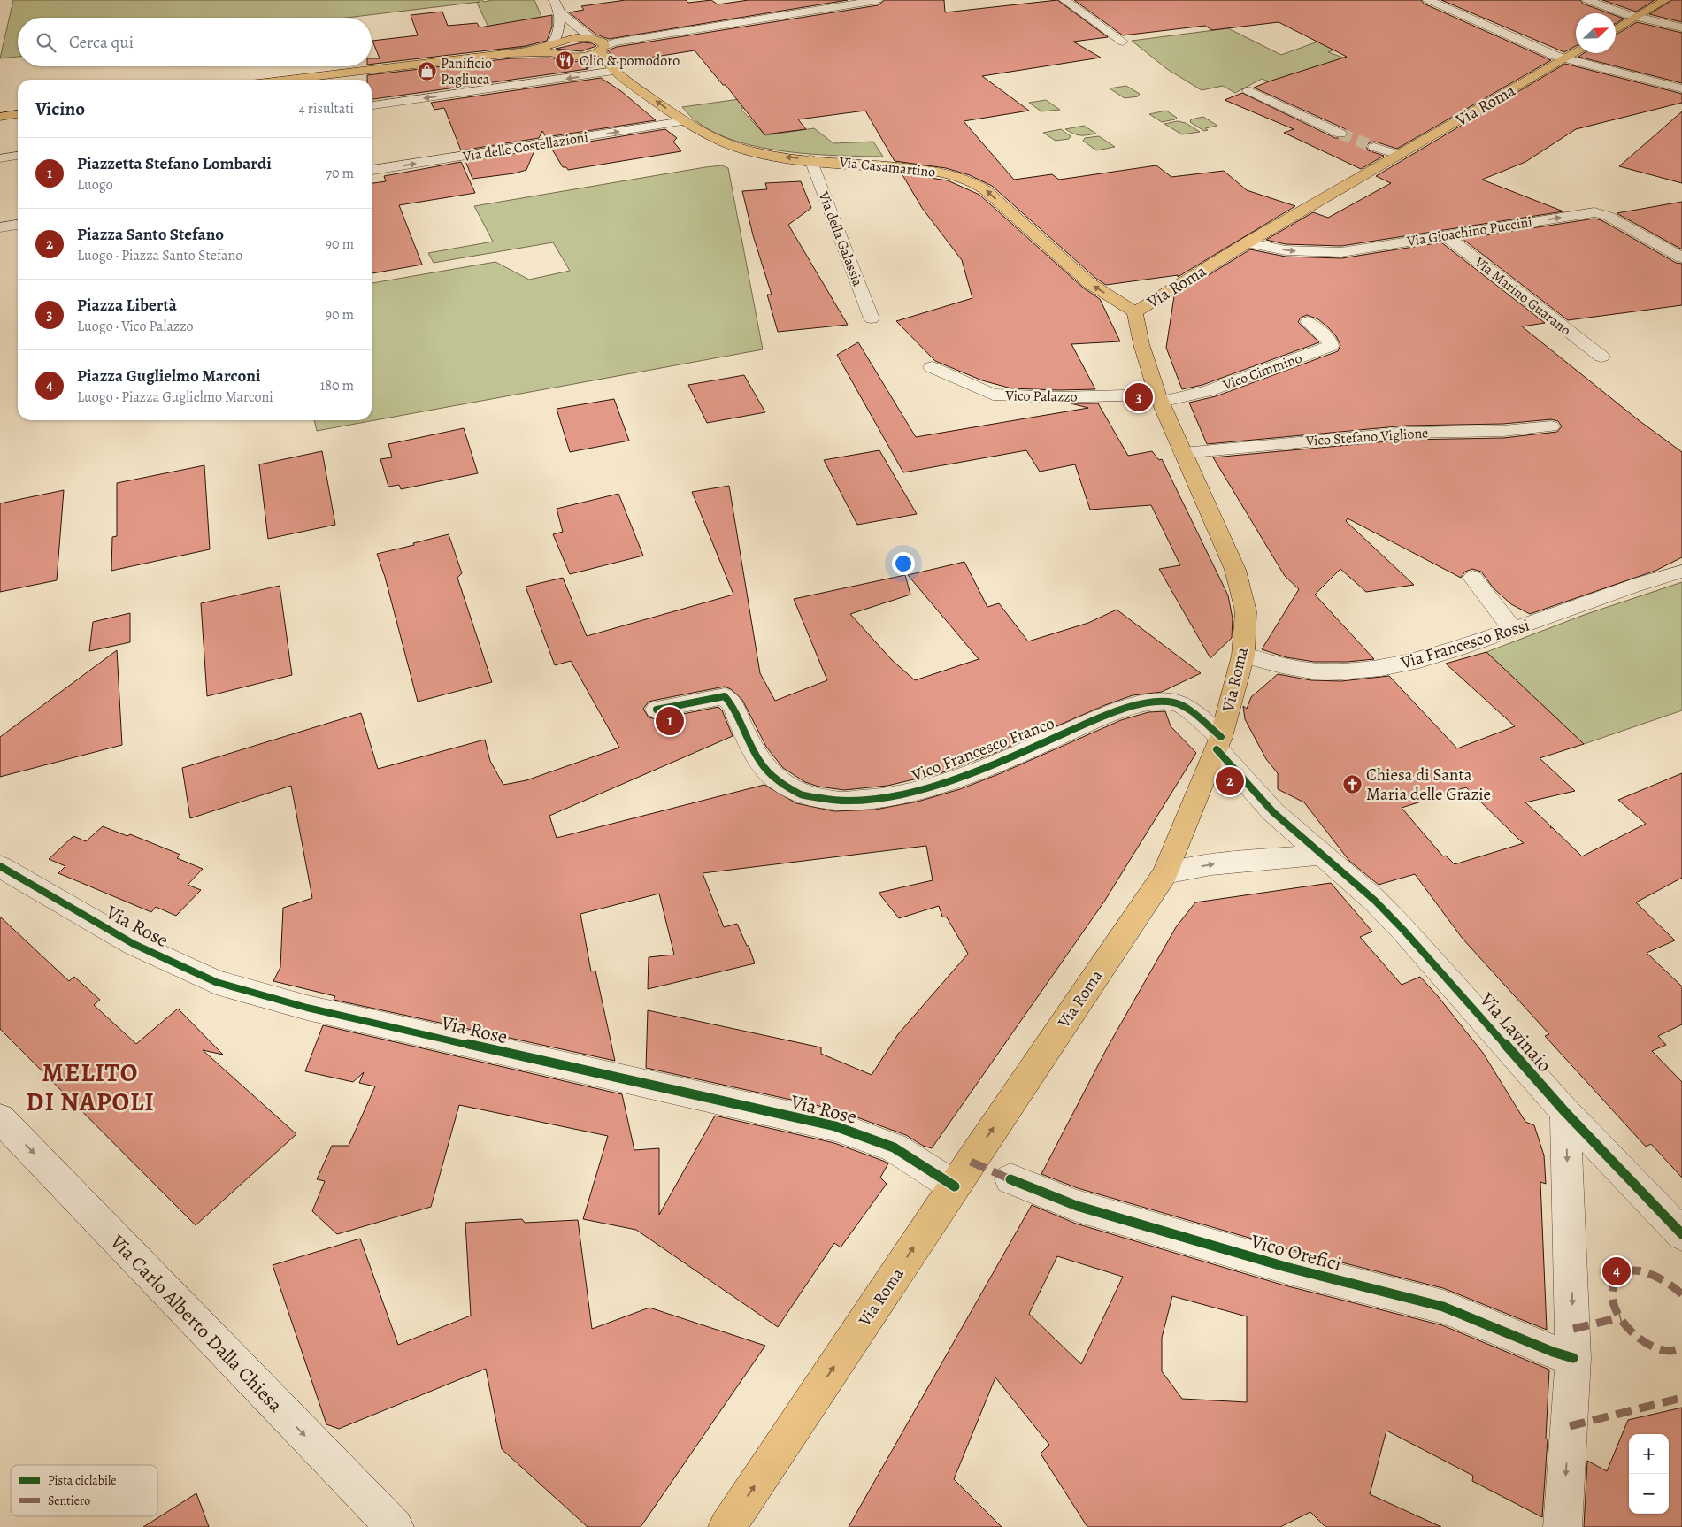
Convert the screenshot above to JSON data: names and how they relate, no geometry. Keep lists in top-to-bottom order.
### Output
{
  "streets": {
    "main road": ["Via Roma", "Via Casamartino"],
    "street": [
      "Via delle Costellazioni",
      "Via Gioachino Puccini",
      "Via della Galassia",
      "Via Marino Guarano",
      "Vico Cimmino",
      "Vico Palazzo",
      "Vico Stefano Viglione",
      "Via Francesco Rossi",
      "Vico Francesco Franco",
      "Via Rose",
      "Via Lavinaio",
      "Vico Orefici",
      "Via Carlo Alberto Dalla Chiesa"
    ]
  },
  "crossings": [
    ["Via Roma", "Via Casamartino"],
    ["Via Roma", "Via Gioachino Puccini"],
    ["Via Roma", "Vico Cimmino"],
    ["Via Roma", "Vico Palazzo"],
    ["Via Roma", "Vico Stefano Viglione"],
    ["Via Roma", "Via Francesco Rossi"],
    ["Via Roma", "Vico Francesco Franco"],
    ["Via Roma", "Via Rose"],
    ["Via delle Costellazioni", "Via Casamartino"],
    ["Via Casamartino", "Via della Galassia"],
    ["Via Gioachino Puccini", "Via Marino Guarano"],
    ["Vico Cimmino", "Vico Palazzo"],
    ["Vico Francesco Franco", "Via Lavinaio"]
  ],
  "one_way": ["Via Roma", "Via Casamartino", "Via Carlo Alberto Dalla Chiesa"],
  "districts": ["MELITO DI NAPOLI"],
  "places": {
    "restaurant": ["Olio & pomodoro"],
    "shop": ["Panificio Pagliuca"],
    "church": ["Chiesa di Santa Maria delle Grazie"]
  },
  "legend": ["Pista ciclabile", "Sentiero"],
  "north": "top right",
  "page": {
    "search": "Cerca qui",
    "heading": ["Vicino", "4 risultati"],
    "list": [
      {
        "mark": "1",
        "name": "Piazzetta Stefano Lombardi",
        "note": "Luogo",
        "value": "70 m"
      },
      {
        "mark": "2",
        "name": "Piazza Santo Stefano",
        "note": "Luogo · Piazza Santo Stefano",
        "value": "90 m"
      },
      {
        "mark": "3",
        "name": "Piazza Libertà",
        "note": "Luogo · Vico Palazzo",
        "value": "90 m"
      },
      {
        "mark": "4",
        "name": "Piazza Guglielmo Marconi",
        "note": "Luogo · Piazza Guglielmo Marconi",
        "value": "180 m"
      }
    ],
    "pins": [
      "3",
      "1",
      "2",
      "4"
    ],
    "map_buttons": ["+", "−"]
  }
}
